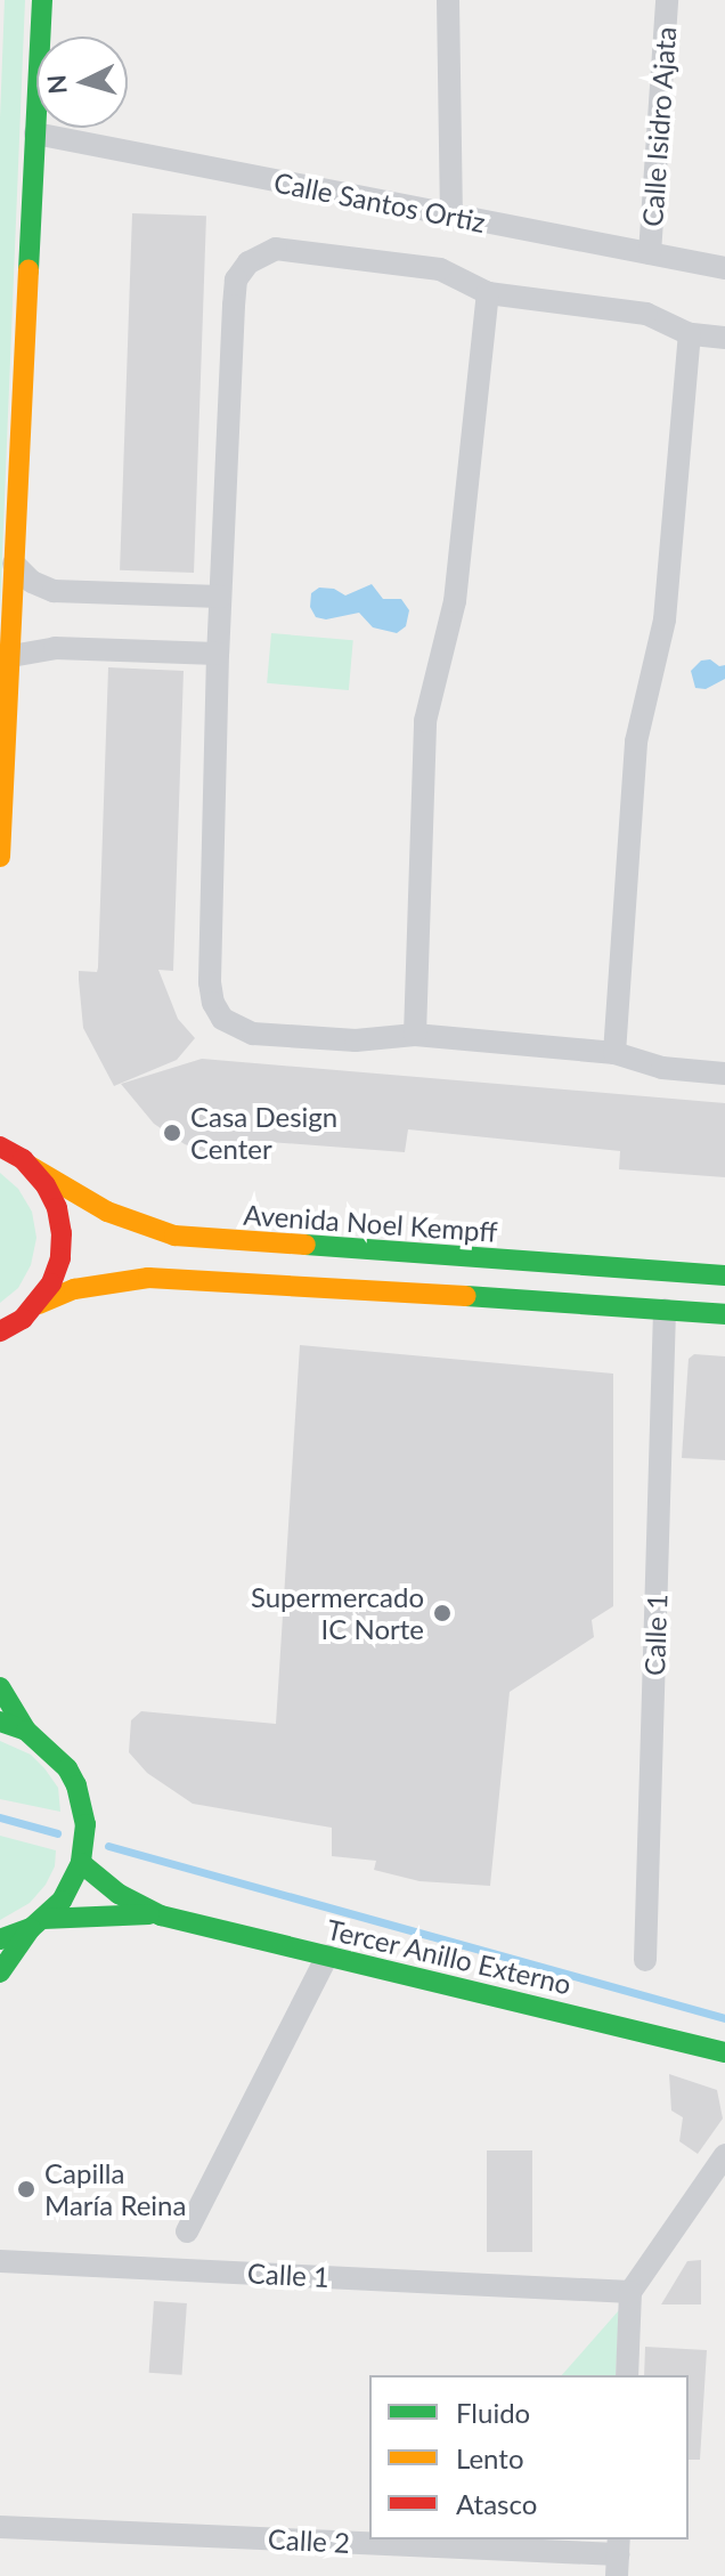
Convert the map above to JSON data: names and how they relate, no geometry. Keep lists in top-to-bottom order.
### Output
{
  "streets": {
    "main road": ["Avenida Noel Kempff", "Tercer Anillo Externo"],
    "street": [
      "Calle Isidro Ajata",
      "Calle Santos Ortiz",
      "Calle 1",
      "Calle 2"
    ]
  },
  "crossings": [
    ["Calle Isidro Ajata", "Calle Santos Ortiz"]
  ],
  "places": ["Casa Design Center", "Supermercado IC Norte", "Capilla María Reina"],
  "legend": ["Fluido", "Lento", "Atasco"],
  "north": "left"
}
